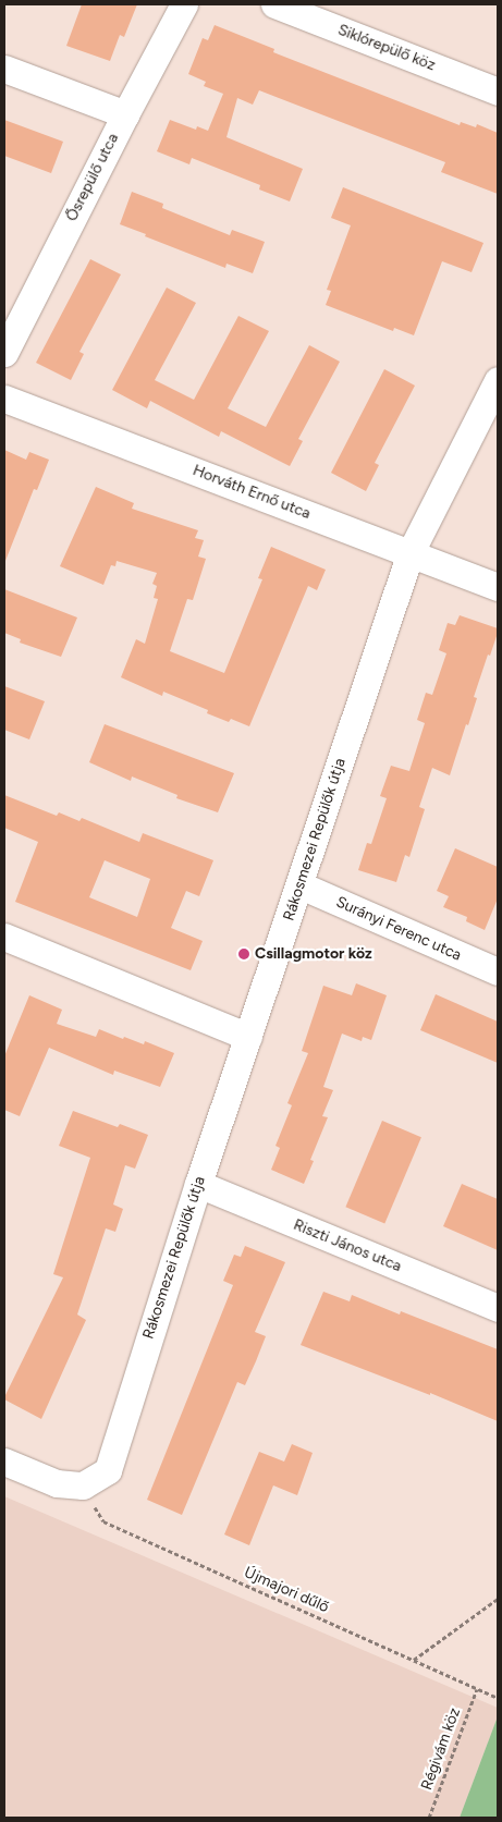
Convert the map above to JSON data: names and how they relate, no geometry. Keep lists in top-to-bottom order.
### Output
{
  "streets": {
    "street": [
      "Siklórepülő köz",
      "Ősrepülő utca",
      "Horváth Ernő utca",
      "Rákosmezei Repülők útja",
      "Surányi Ferenc utca",
      "Riszti János utca"
    ],
    "path": ["Újmajori dűlő", "Régivám köz"]
  },
  "crossings": [
    ["Horváth Ernő utca", "Rákosmezei Repülők útja"],
    ["Rákosmezei Repülők útja", "Surányi Ferenc utca"],
    ["Rákosmezei Repülők útja", "Riszti János utca"],
    ["Rákosmezei Repülők útja", "Újmajori dűlő"],
    ["Újmajori dűlő", "Régivám köz"]
  ],
  "places": ["Csillagmotor köz"]
}
